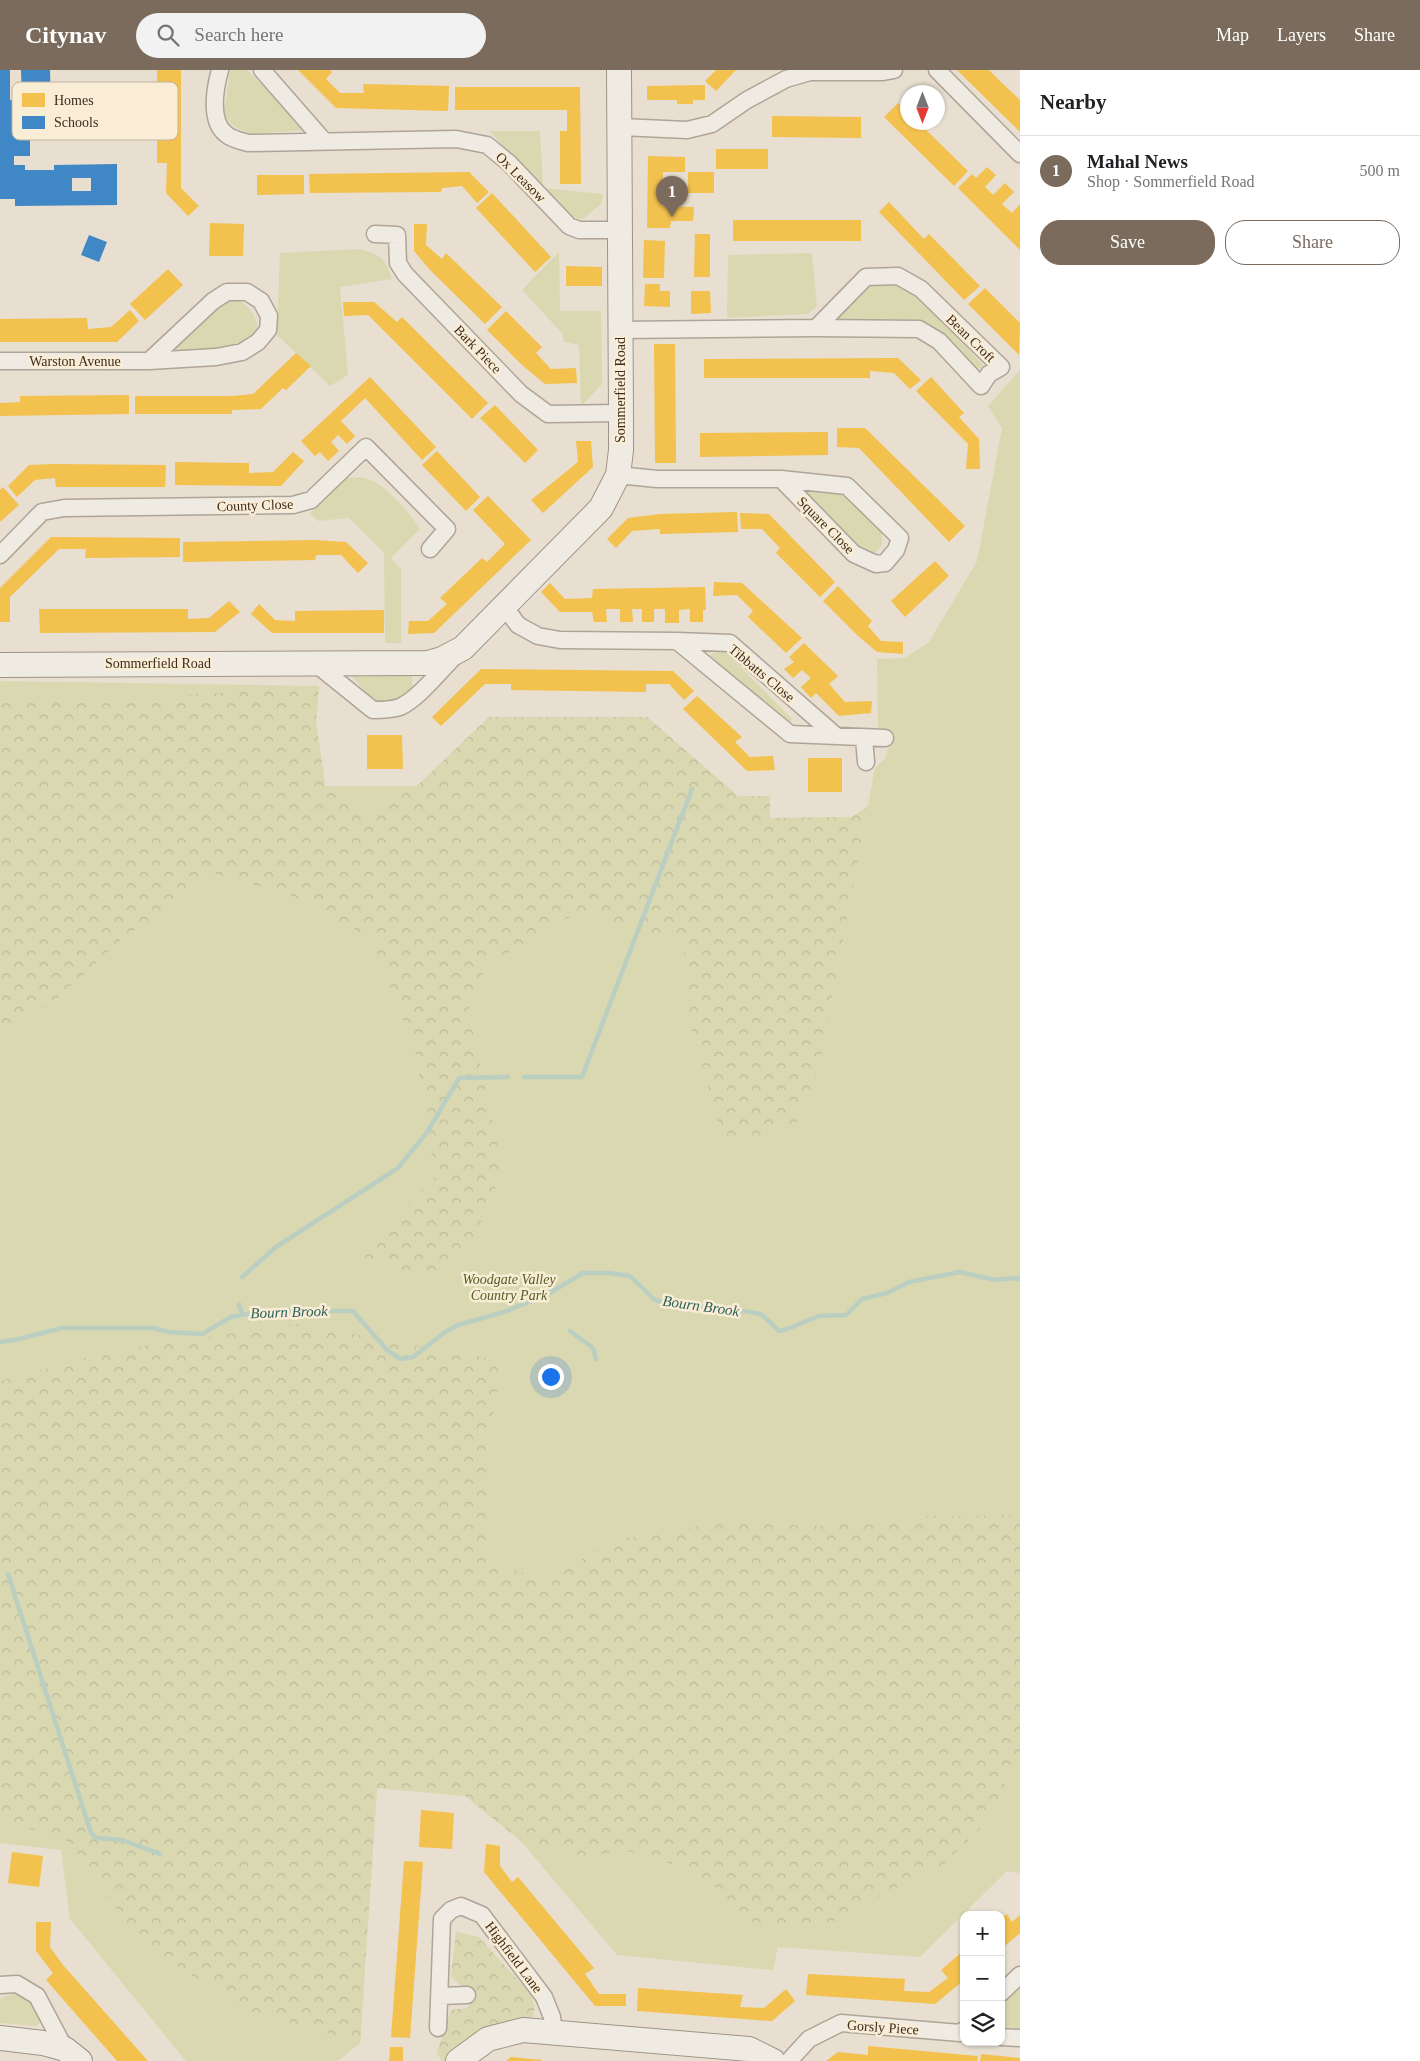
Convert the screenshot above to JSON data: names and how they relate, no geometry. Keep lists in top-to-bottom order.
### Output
{
  "streets": {
    "street": [
      "Ox Leasow",
      "Bean Croft",
      "Bark Piece",
      "Warston Avenue",
      "Sommerfield Road",
      "County Close",
      "Square Close",
      "Tibbatts Close",
      "Highfield Lane",
      "Gorsly Piece"
    ]
  },
  "crossings": [
    ["Ox Leasow", "Sommerfield Road"],
    ["Bean Croft", "Sommerfield Road"],
    ["Bark Piece", "Sommerfield Road"],
    ["Sommerfield Road", "Square Close"],
    ["Sommerfield Road", "Tibbatts Close"]
  ],
  "water": ["Bourn Brook"],
  "parks": ["Woodgate Valley Country Park"],
  "legend": ["Homes", "Schools"],
  "north": "bottom",
  "page": {
    "header": "Citynav",
    "search": "Search here",
    "nav": ["Map", "Layers", "Share"],
    "heading": "Nearby",
    "list": [
      {
        "mark": "1",
        "name": "Mahal News",
        "note": "Shop · Sommerfield Road",
        "value": "500 m"
      }
    ],
    "pins": "1",
    "buttons": ["Save", "Share"],
    "map_buttons": ["+", "−"]
  }
}
